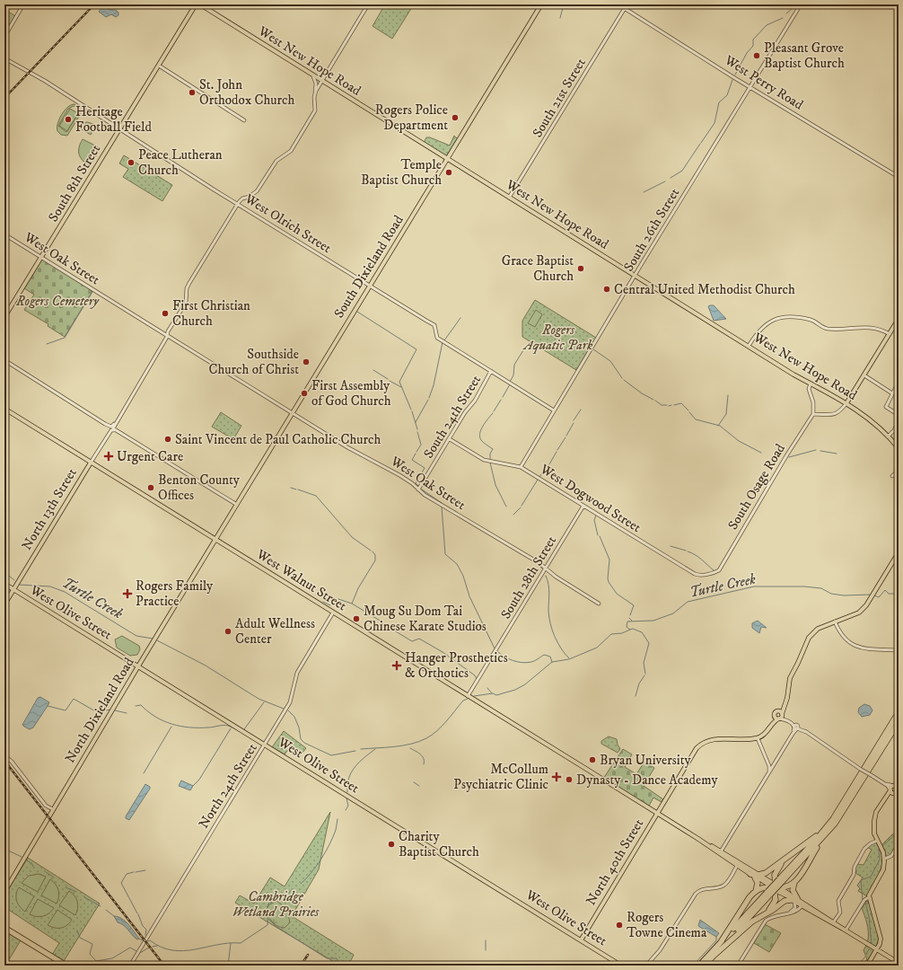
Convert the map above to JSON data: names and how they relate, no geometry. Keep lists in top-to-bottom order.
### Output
{
  "streets": {
    "main road": [
      "West New Hope Road",
      "South 8th Street",
      "South Dixieland Road",
      "North 13th Street",
      "West Walnut Street",
      "West Olive Street",
      "North Dixieland Road",
      "North 40th Street"
    ],
    "street": [
      "West Perry Road",
      "South 21st Street",
      "West Olrich Street",
      "South 26th Street",
      "West Oak Street",
      "South 24th Street",
      "South Osage Road",
      "West Dogwood Street",
      "South 28th Street",
      "North 24th Street"
    ]
  },
  "crossings": [
    ["West New Hope Road", "South 21st Street"],
    ["West New Hope Road", "South 26th Street"],
    ["West New Hope Road", "South Dixieland Road"],
    ["West Perry Road", "South 21st Street"],
    ["West Perry Road", "South 26th Street"],
    ["South 8th Street", "West Olrich Street"],
    ["South 8th Street", "West Oak Street"],
    ["West Olrich Street", "South 26th Street"],
    ["West Olrich Street", "South Dixieland Road"],
    ["West Olrich Street", "South 24th Street"],
    ["South 26th Street", "West Dogwood Street"],
    ["West Oak Street", "South Dixieland Road"],
    ["West Oak Street", "South 24th Street"],
    ["West Oak Street", "South 28th Street"],
    ["South Dixieland Road", "West Walnut Street"],
    ["South Dixieland Road", "North Dixieland Road"],
    ["South 24th Street", "West Dogwood Street"],
    ["South Osage Road", "West Dogwood Street"],
    ["West Dogwood Street", "South 28th Street"],
    ["North 13th Street", "West Walnut Street"],
    ["North 13th Street", "West Olive Street"],
    ["South 28th Street", "West Walnut Street"],
    ["West Walnut Street", "North Dixieland Road"],
    ["West Walnut Street", "North 24th Street"],
    ["West Walnut Street", "North 40th Street"],
    ["West Olive Street", "North Dixieland Road"],
    ["West Olive Street", "North 24th Street"],
    ["West Olive Street", "North 40th Street"]
  ],
  "water": ["Turtle Creek"],
  "parks": ["Rogers Cemetery", "Rogers Aquatic Park", "Cambridge Wetland Prairies"],
  "places": {
    "other": [
      "Pleasant Grove Baptist Church",
      "St. John Orthodox Church",
      "Rogers Police Department",
      "Heritage Football Field",
      "Peace Lutheran Church",
      "Temple Baptist Church",
      "Grace Baptist Church",
      "Central United Methodist Church",
      "First Christian Church",
      "Southside Church of Christ",
      "First Assembly of God Church",
      "Saint Vincent de Paul Catholic Church",
      "Benton County Offices",
      "Moug Su Dom Tai Chinese Karate Studios",
      "Adult Wellness Center",
      "Bryan University",
      "Dynasty - Dance Academy",
      "Charity Baptist Church",
      "Rogers Towne Cinema"
    ],
    "health": [
      "Urgent Care",
      "Rogers Family Practice",
      "Hanger Prosthetics & Orthotics",
      "McCollum Psychiatric Clinic"
    ]
  }
}
